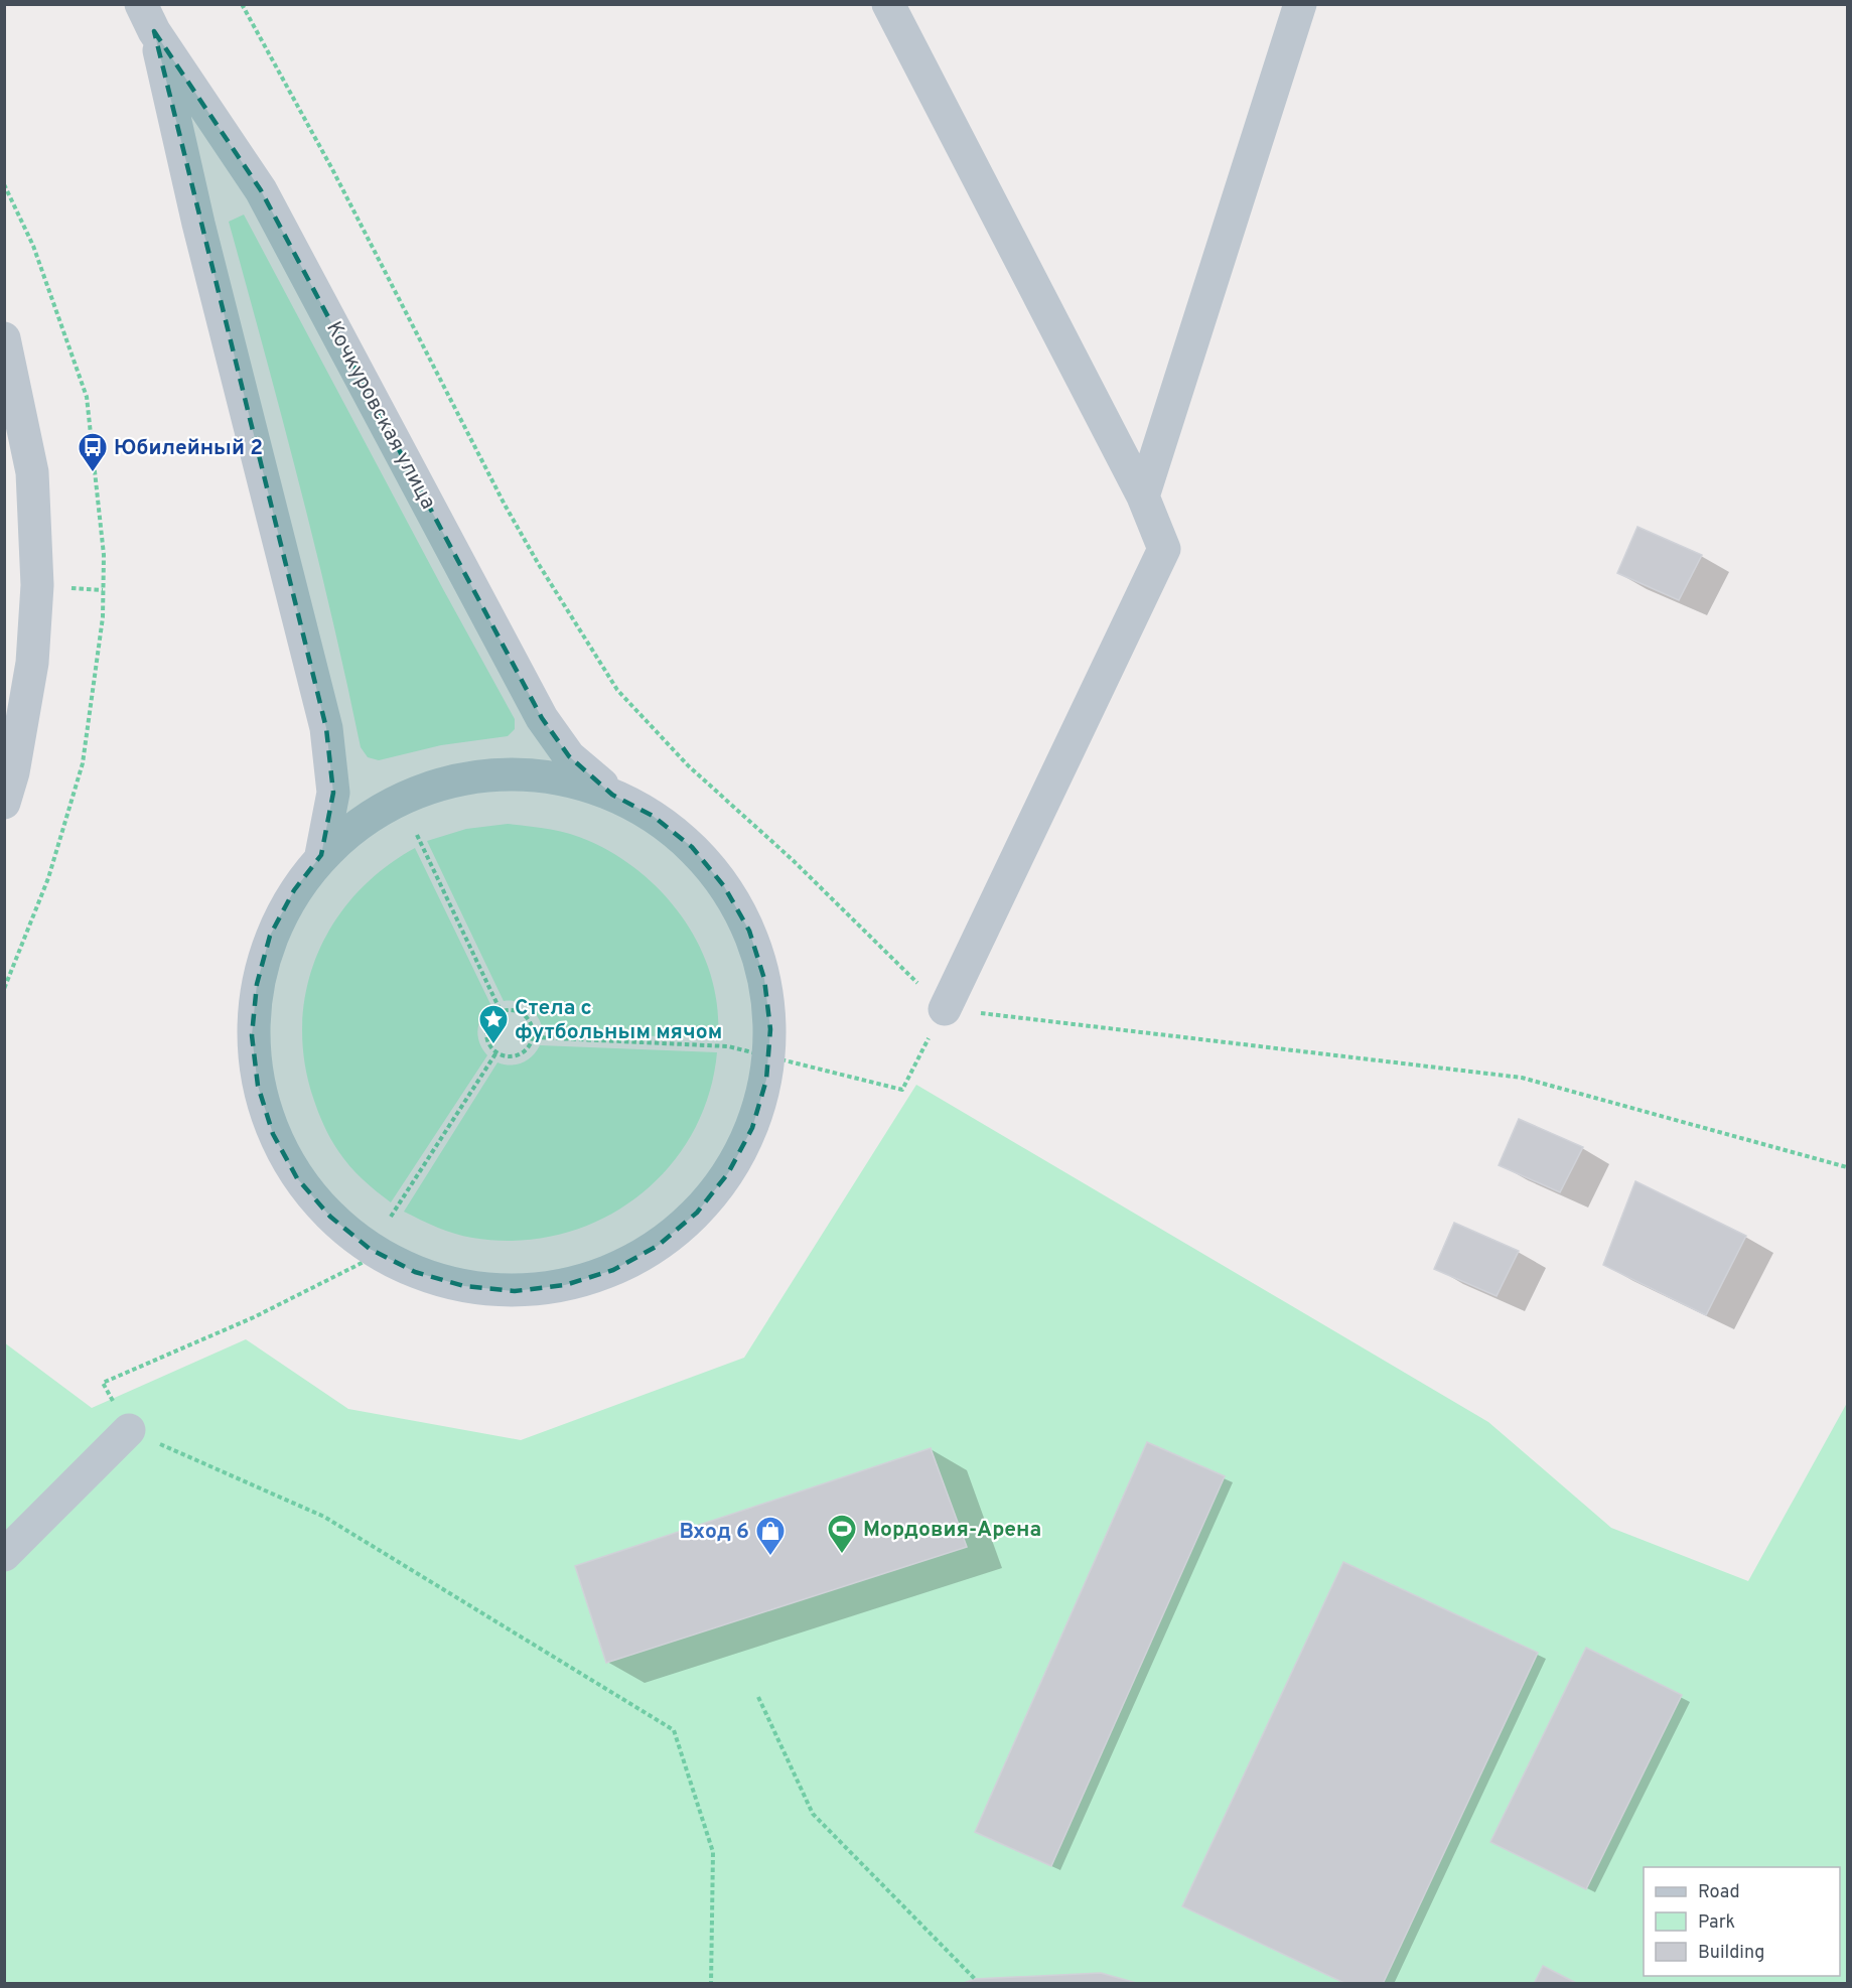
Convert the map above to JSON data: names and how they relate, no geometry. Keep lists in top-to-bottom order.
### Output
{
  "streets": {
    "street": ["Кочкуровская улица"]
  },
  "places": {
    "bus stop": ["Юбилейный 2"],
    "place": ["Стела с футбольным мячом"],
    "sports": ["Мордовия-Арена"],
    "shop": ["Вход 6"]
  },
  "legend": ["Road", "Park", "Building"]
}
